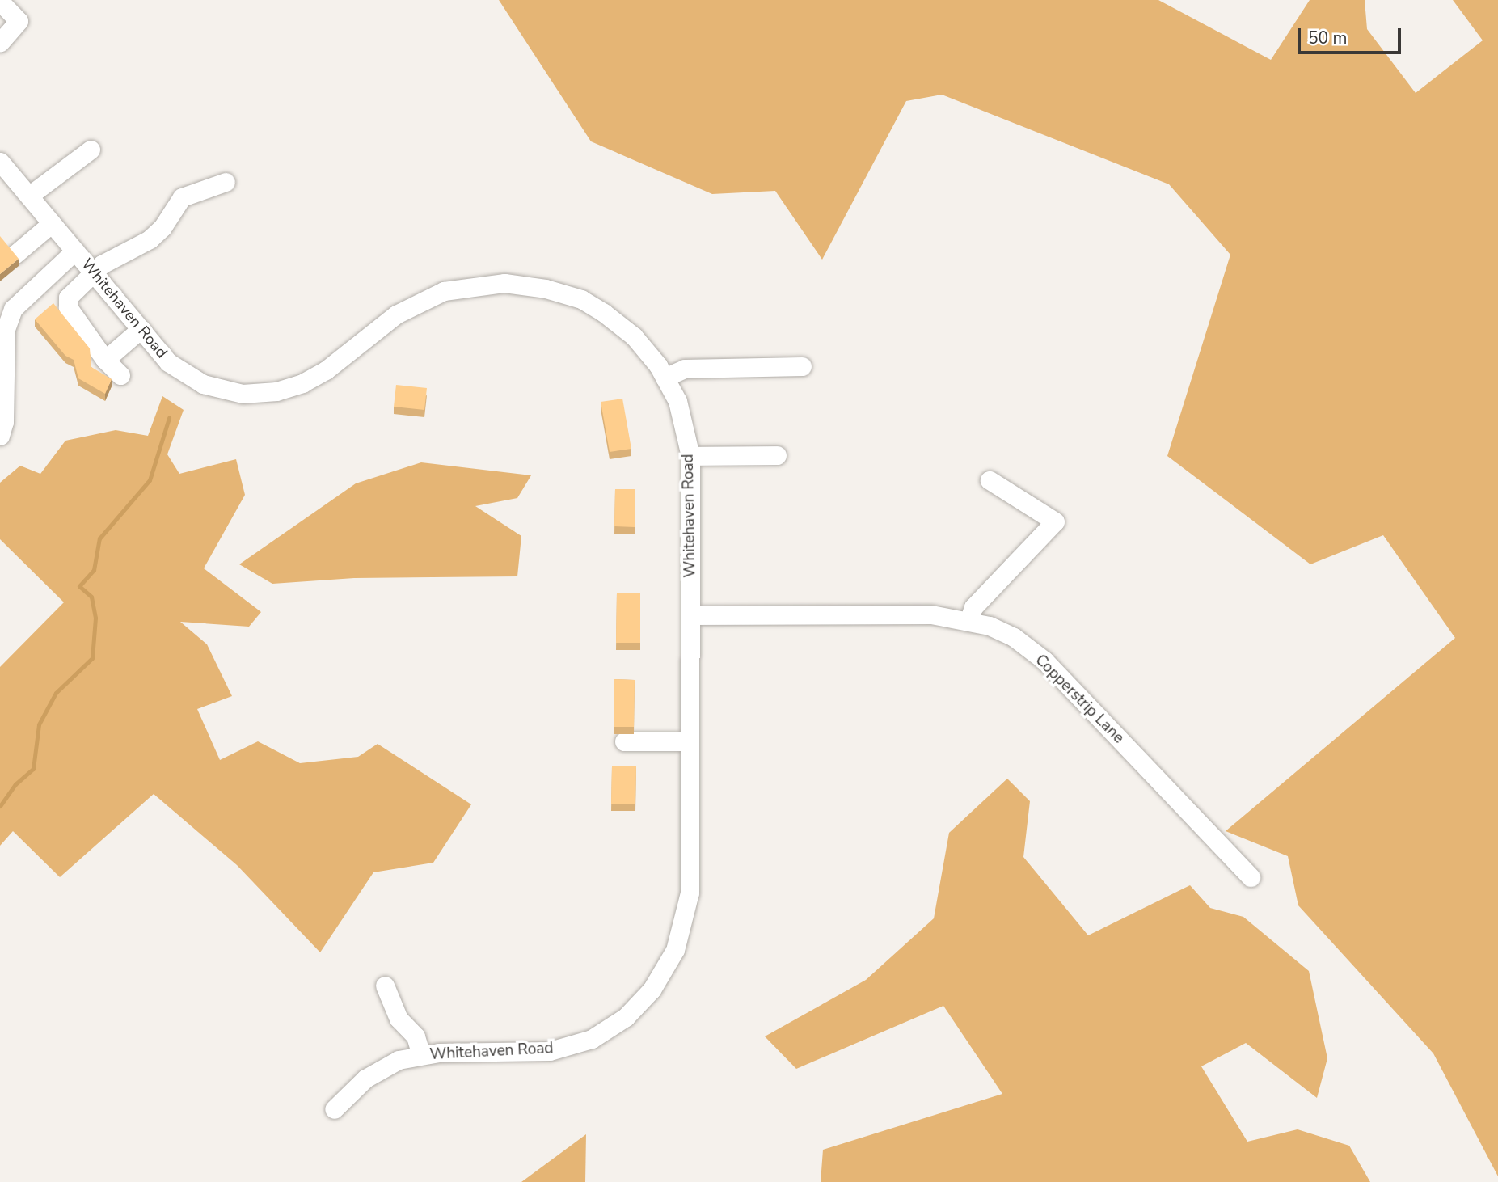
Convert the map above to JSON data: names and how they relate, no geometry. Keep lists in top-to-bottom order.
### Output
{
  "streets": {
    "street": ["Whitehaven Road", "Copperstrip Lane"]
  },
  "crossings": [
    ["Whitehaven Road", "Copperstrip Lane"]
  ],
  "scale_bar": "50 m"
}
